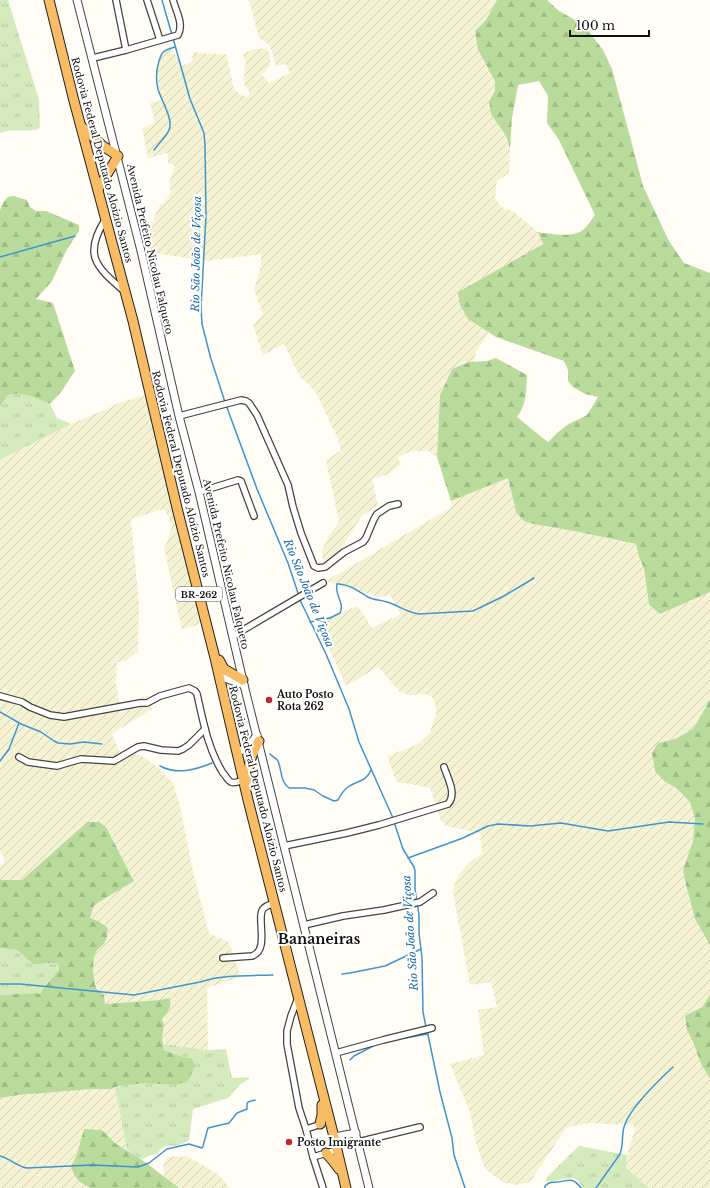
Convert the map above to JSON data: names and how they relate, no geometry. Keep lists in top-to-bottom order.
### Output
{
  "streets": {
    "highway": ["Rodovia Federal Deputado Aloízio Santos", "BR-262"],
    "street": ["Avenida Prefeito Nicolau Falqueto"]
  },
  "districts": ["Bananeiras"],
  "water": ["Rio São João de Viçosa"],
  "places": ["Auto Posto Rota 262", "Posto Imigrante"],
  "scale_bar": "100 m"
}
